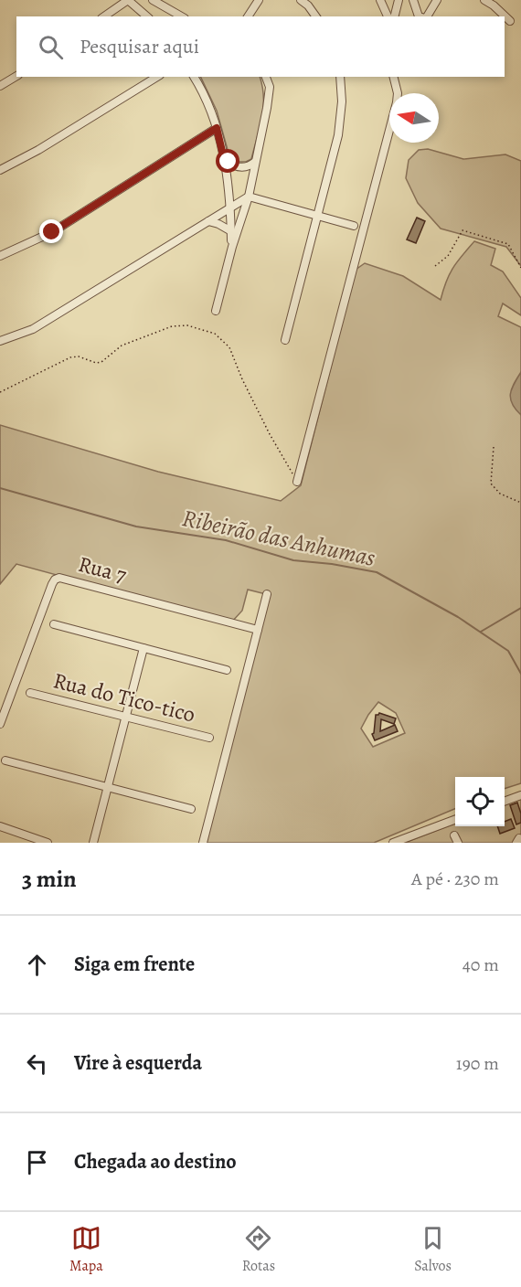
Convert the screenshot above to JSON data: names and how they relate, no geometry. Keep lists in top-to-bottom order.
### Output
{
  "streets": {
    "street": ["Rua 7", "Rua do Tico-tico"]
  },
  "water": ["Ribeirão das Anhumas"],
  "north": "left",
  "page": {
    "search": "Pesquisar aqui",
    "heading": ["3 min", "A pé · 230 m"],
    "list": [
      ["Siga em frente", "40 m"],
      ["Vire à esquerda", "190 m"],
      "Chegada ao destino"
    ],
    "nav": ["Mapa", "Rotas", "Salvos"]
  }
}
